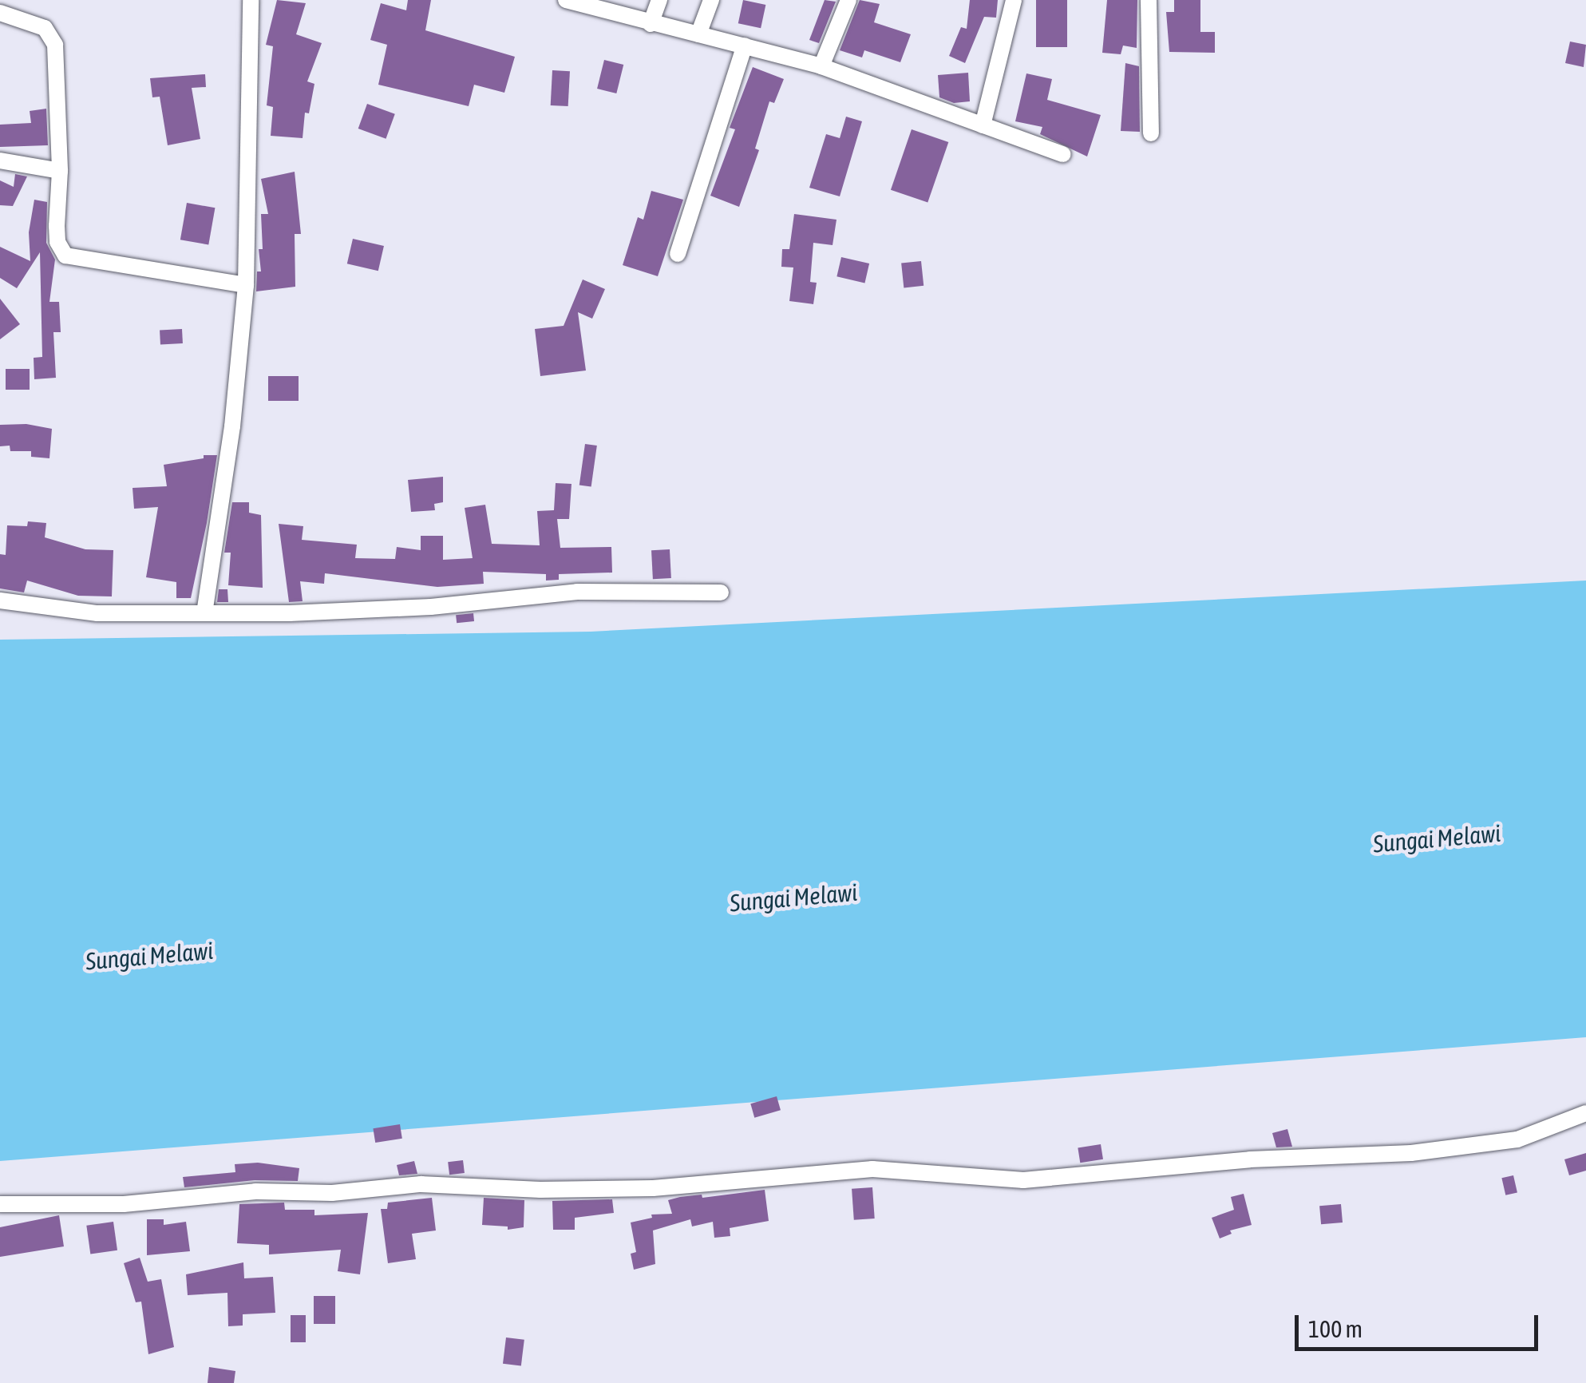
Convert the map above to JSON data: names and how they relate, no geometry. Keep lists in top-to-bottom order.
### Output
{
  "water": ["Sungai Melawi"],
  "scale_bar": "100 m"
}
